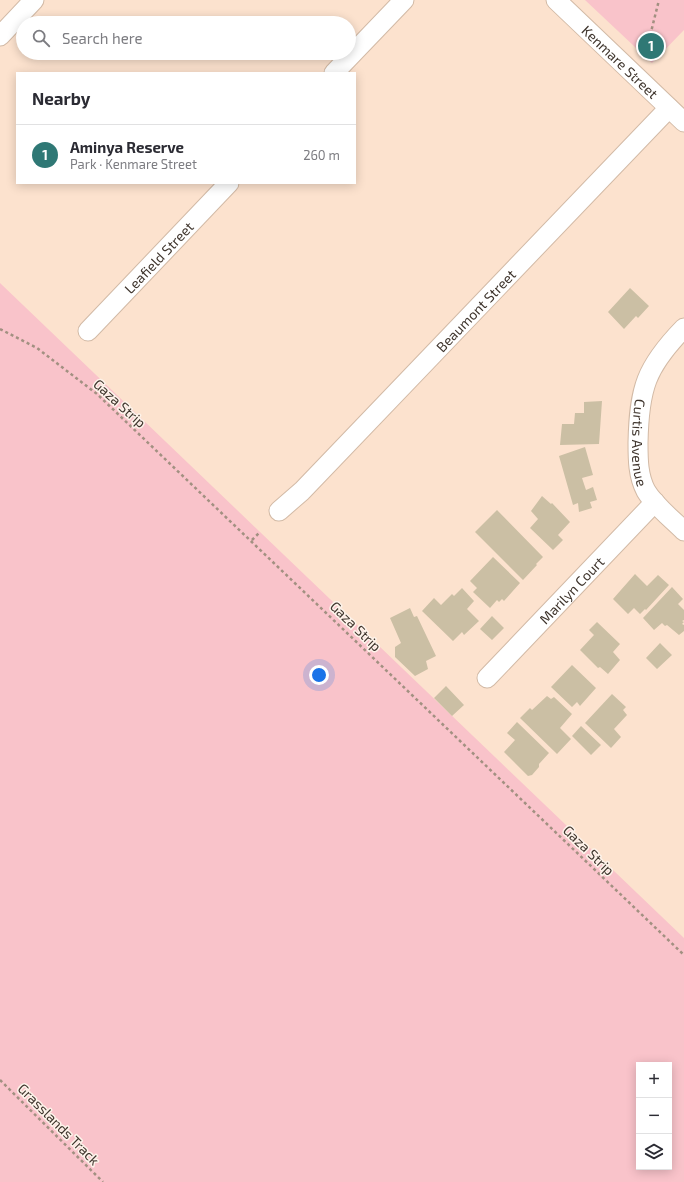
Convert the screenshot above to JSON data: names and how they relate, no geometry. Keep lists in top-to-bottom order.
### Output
{
  "streets": {
    "street": [
      "Kenmare Street",
      "Leafield Street",
      "Beaumont Street",
      "Curtis Avenue",
      "Marilyn Court"
    ],
    "path": ["Gaza Strip", "Grasslands Track"]
  },
  "crossings": [
    ["Kenmare Street", "Beaumont Street"],
    ["Curtis Avenue", "Marilyn Court"]
  ],
  "page": {
    "search": "Search here",
    "pins": "1",
    "heading": "Nearby",
    "list": [
      {
        "mark": "1",
        "name": "Aminya Reserve",
        "note": "Park · Kenmare Street",
        "value": "260 m"
      }
    ],
    "map_buttons": ["+", "−"]
  }
}
